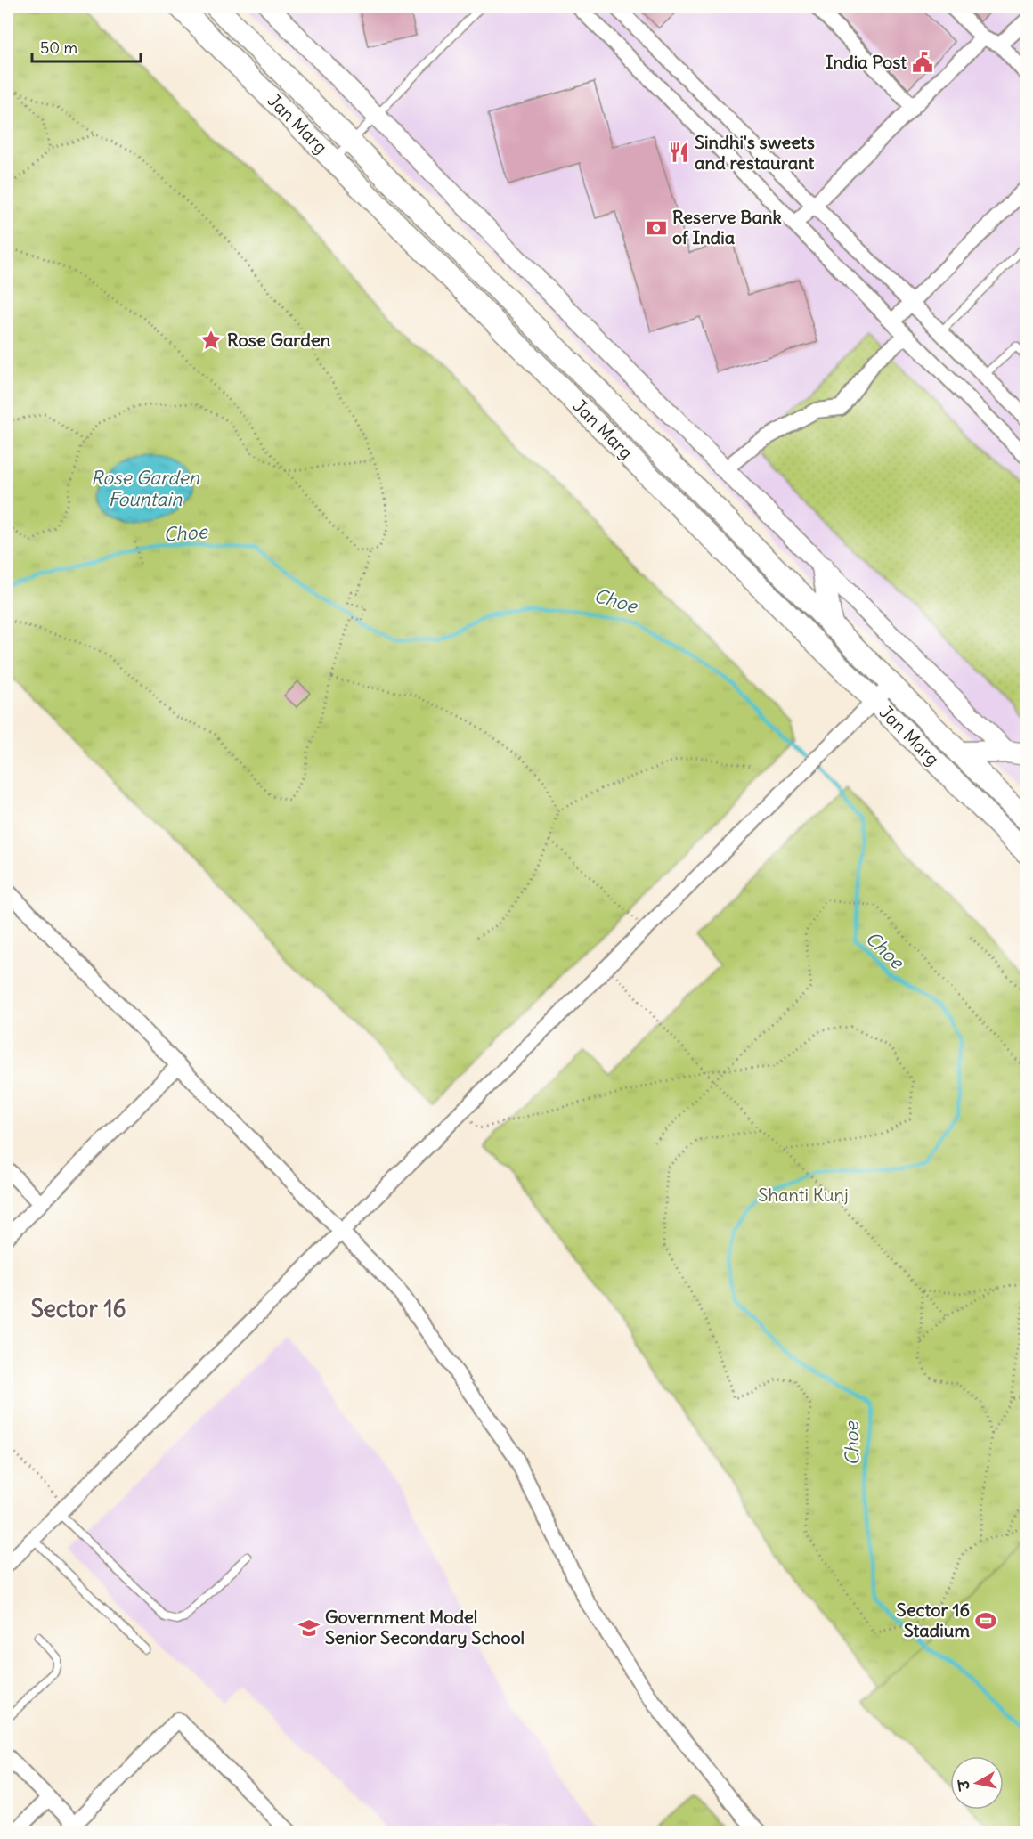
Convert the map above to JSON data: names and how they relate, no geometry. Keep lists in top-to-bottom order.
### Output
{
  "streets": {
    "main road": ["Jan Marg"]
  },
  "districts": ["Sector 16"],
  "water": ["Rose Garden Fountain", "Choe"],
  "parks": ["Shanti Kunj"],
  "places": {
    "public building": ["India Post"],
    "restaurant": ["Sindhi's sweets and restaurant"],
    "bank": ["Reserve Bank of India"],
    "place": ["Rose Garden"],
    "sports": ["Sector 16 Stadium"],
    "school or university": ["Government Model Senior Secondary School"]
  },
  "scale_bar": "50 m",
  "north": "left"
}
